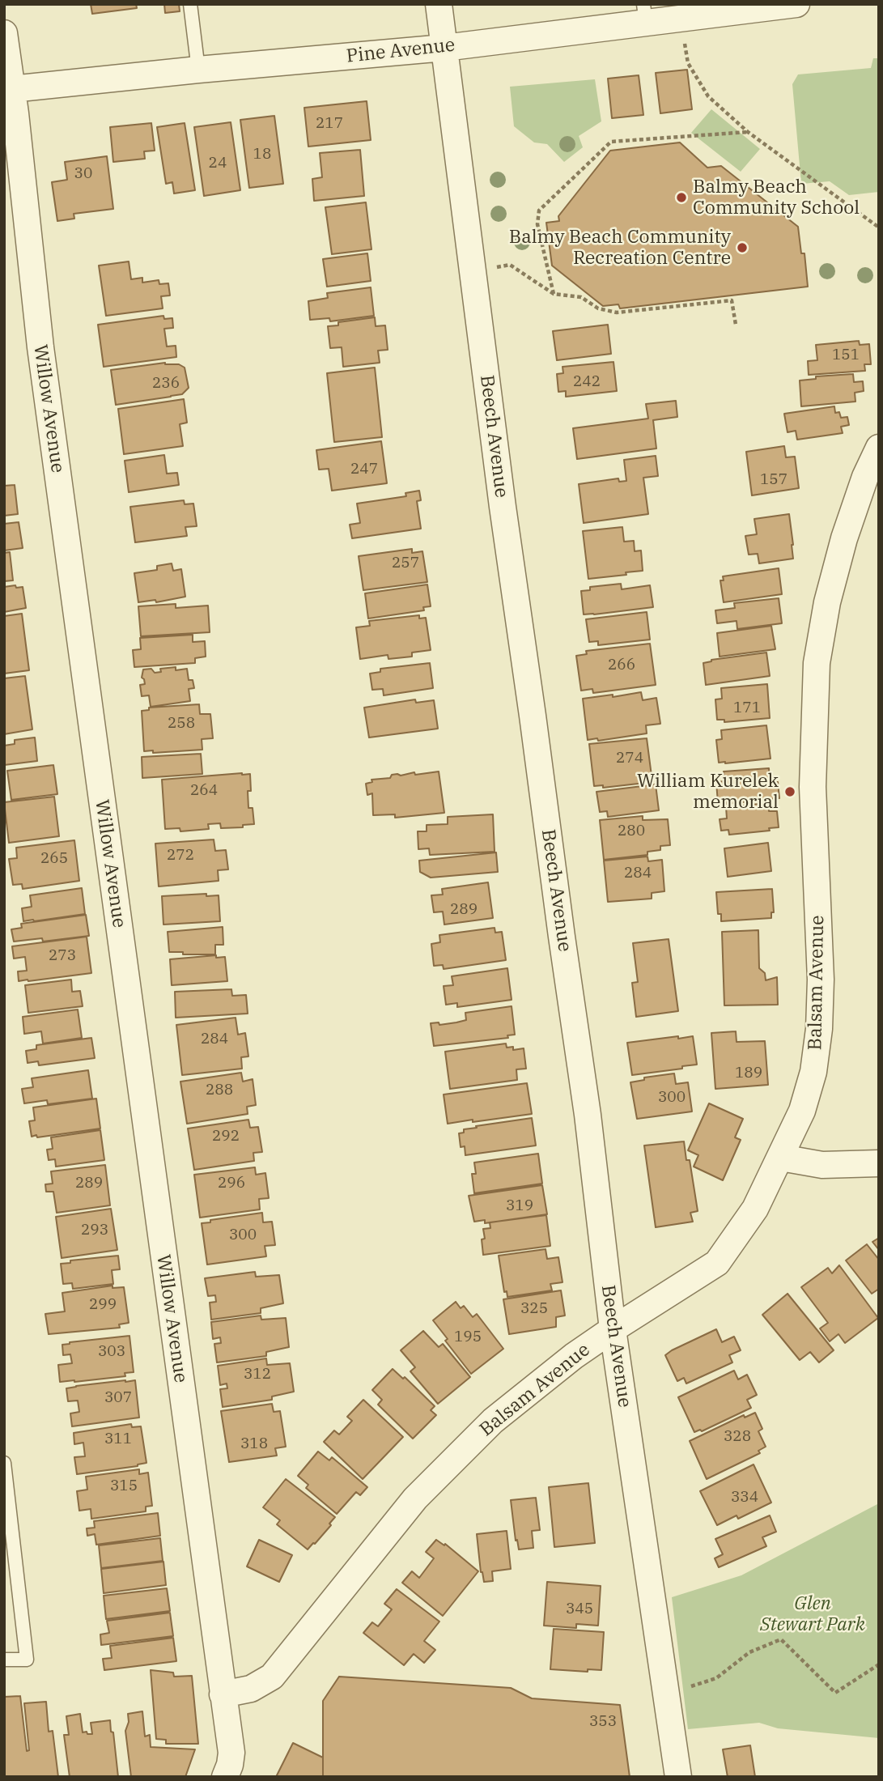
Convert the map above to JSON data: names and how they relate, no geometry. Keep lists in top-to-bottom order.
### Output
{
  "streets": {
    "street": [
      "Pine Avenue",
      "Willow Avenue",
      "Beech Avenue",
      "Balsam Avenue"
    ]
  },
  "crossings": [
    ["Pine Avenue", "Willow Avenue"],
    ["Pine Avenue", "Beech Avenue"],
    ["Willow Avenue", "Balsam Avenue"],
    ["Beech Avenue", "Balsam Avenue"]
  ],
  "parks": ["Glen Stewart Park"],
  "places": ["Balmy Beach Community School", "Balmy Beach Community Recreation Centre", "William Kurelek memorial"],
  "house_numbers": [
    "217",
    "18",
    "24",
    "30",
    "151",
    "242",
    "236",
    "247",
    "157",
    "257",
    "266",
    "171",
    "258",
    "274",
    "264",
    "280",
    "272",
    "265",
    "284",
    "289",
    "273",
    "284",
    "189",
    "288",
    "300",
    "292",
    "289",
    "296",
    "319",
    "293",
    "300",
    "299",
    "325",
    "195",
    "303",
    "312",
    "307",
    "328",
    "311",
    "318",
    "315",
    "334",
    "345",
    "353"
  ]
}
